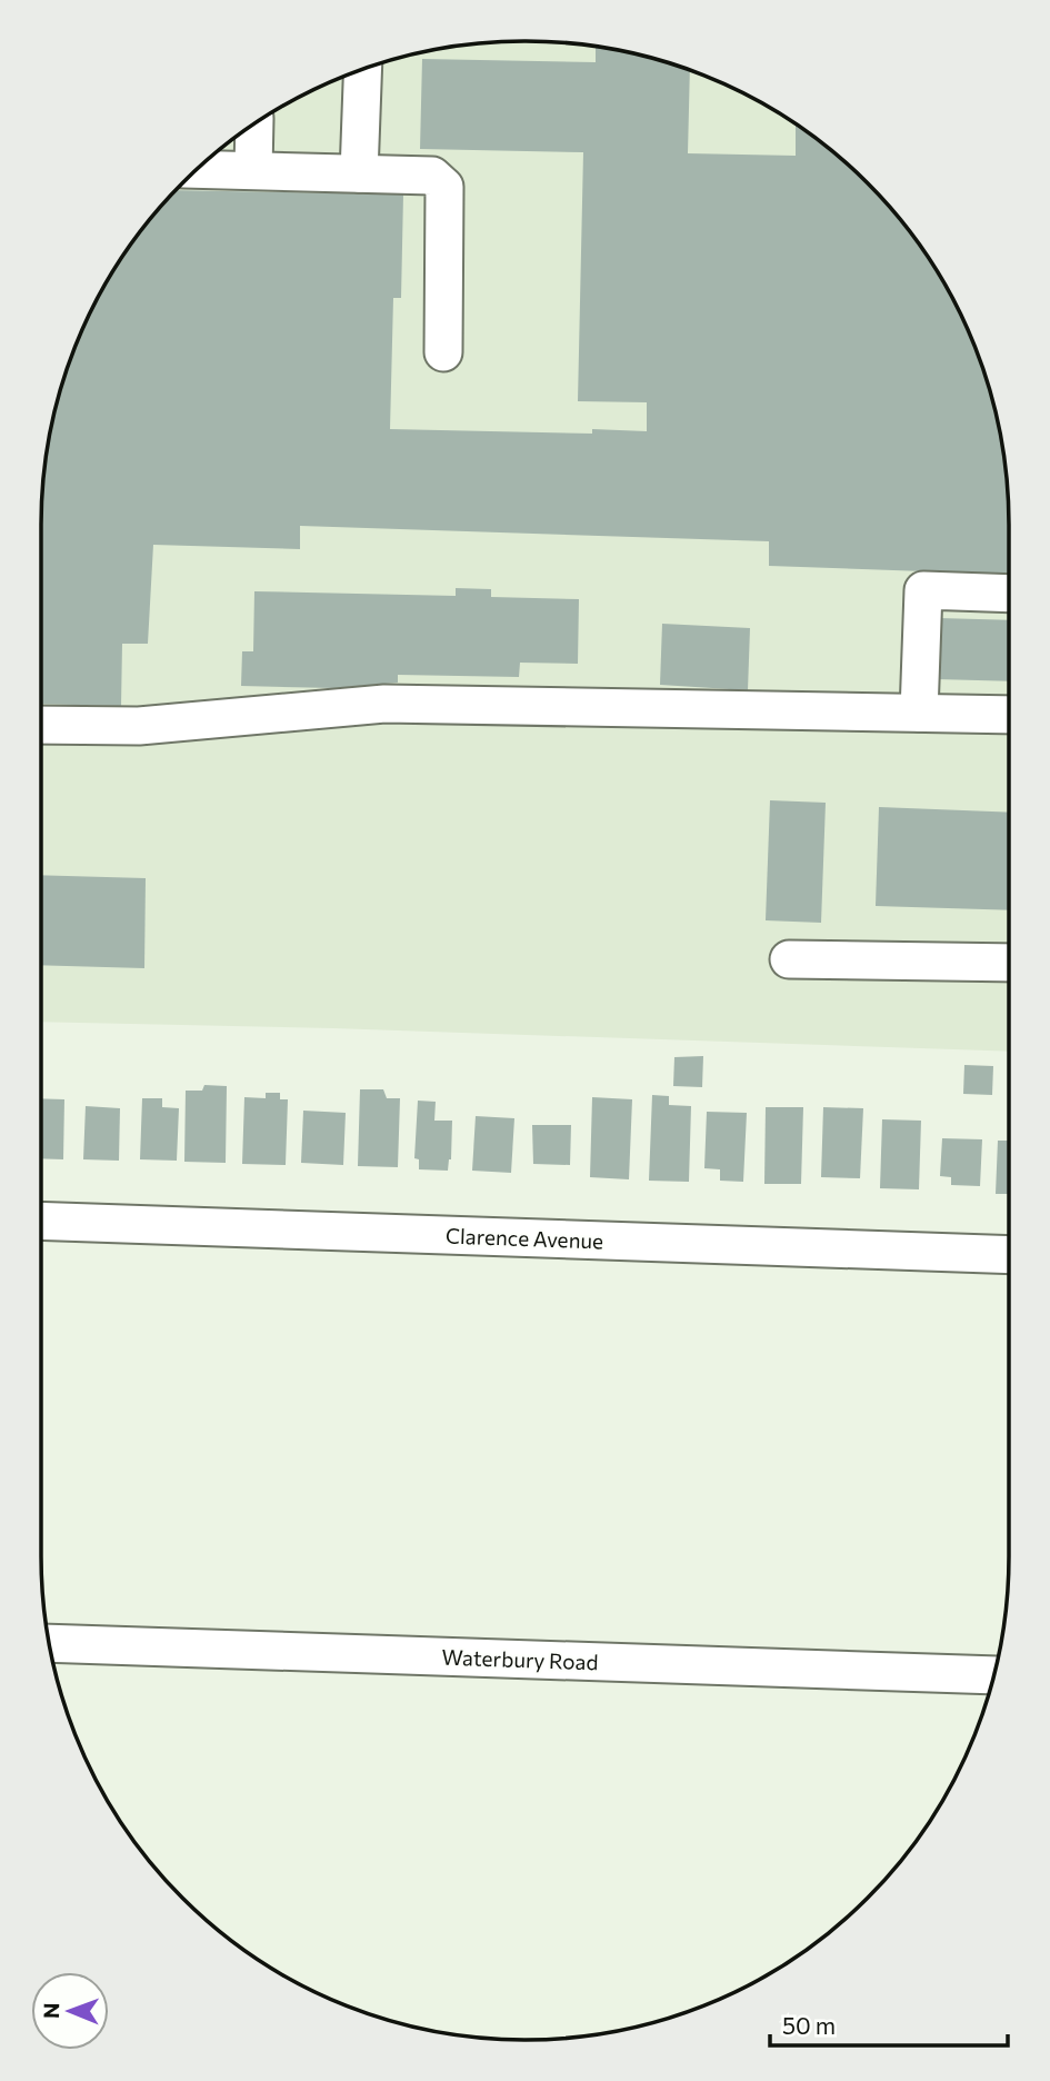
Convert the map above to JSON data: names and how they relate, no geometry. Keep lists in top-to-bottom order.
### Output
{
  "streets": {
    "street": ["Clarence Avenue", "Waterbury Road"]
  },
  "scale_bar": "50 m",
  "north": "left"
}
